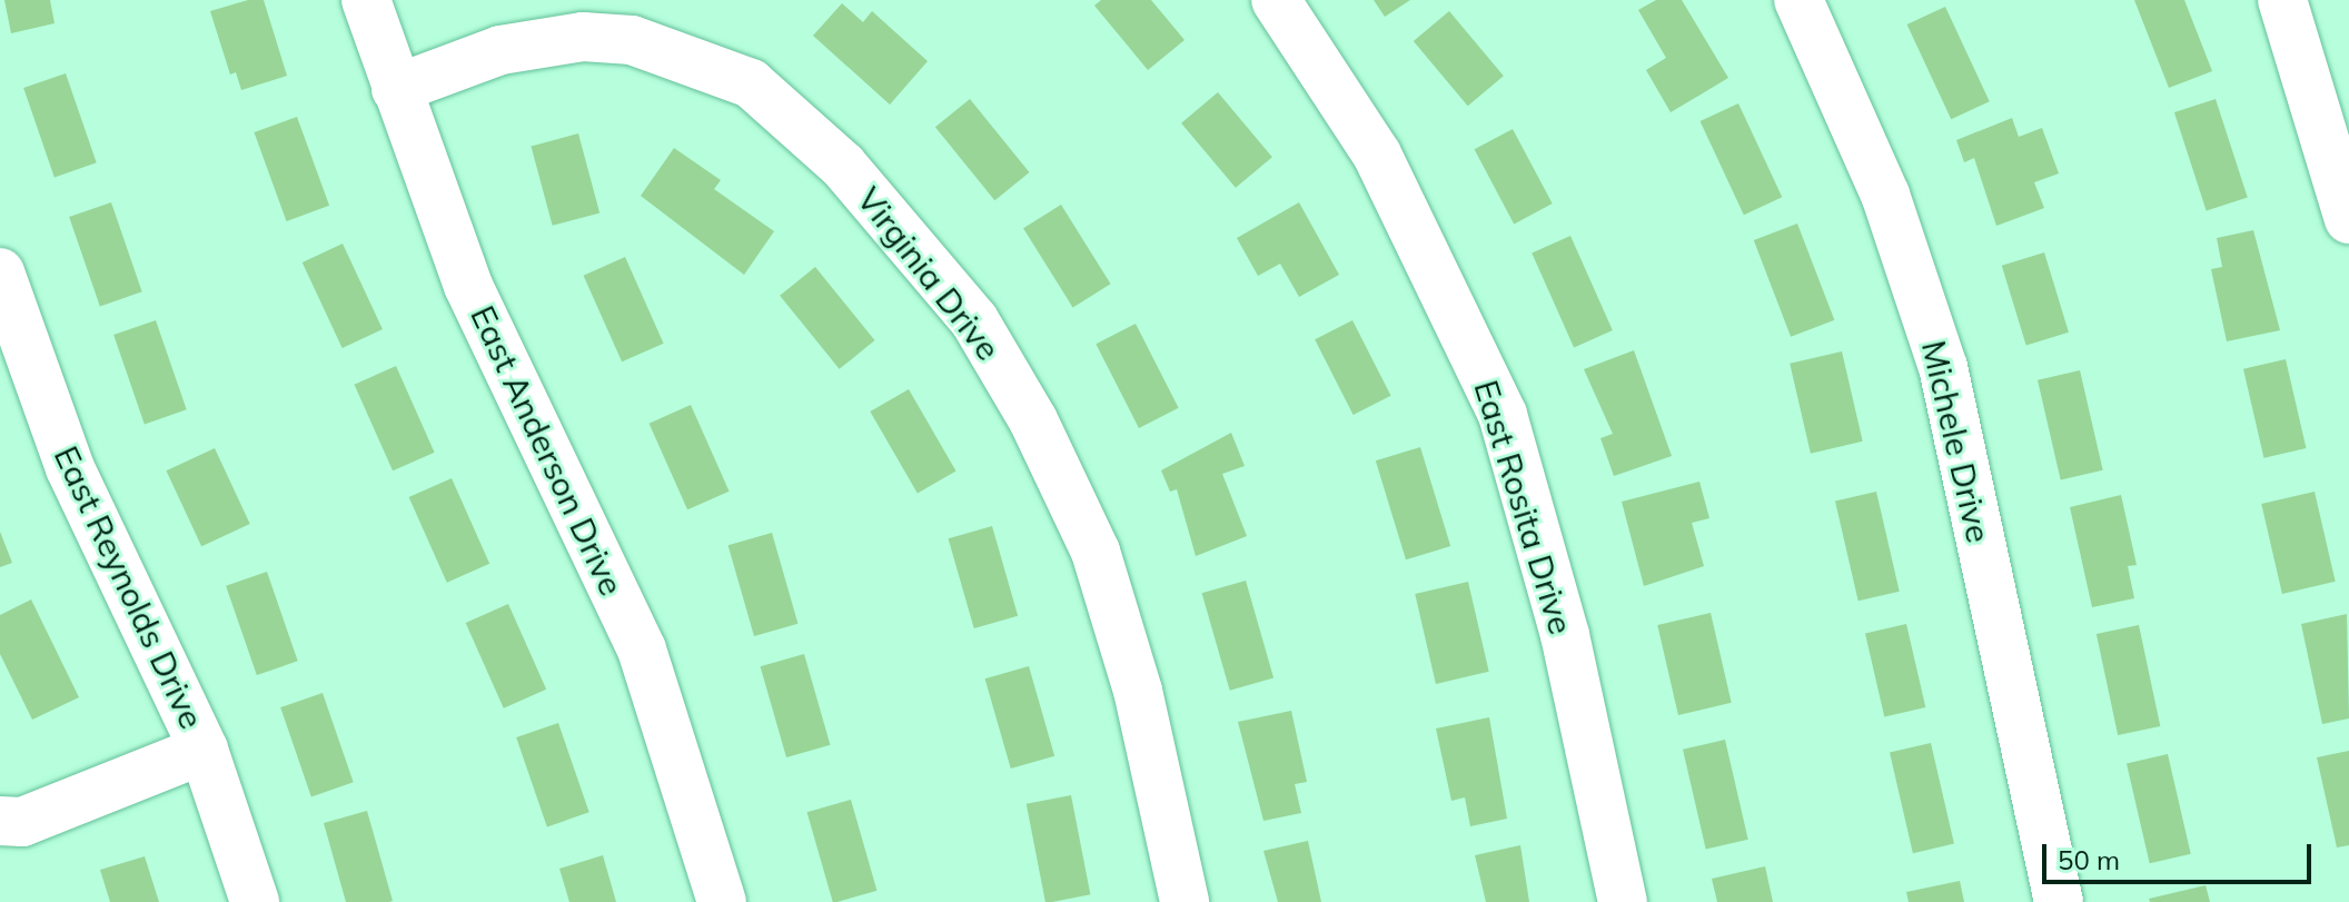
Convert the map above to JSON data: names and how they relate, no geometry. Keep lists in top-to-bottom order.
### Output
{
  "streets": {
    "street": [
      "Virginia Drive",
      "Michele Drive",
      "East Anderson Drive",
      "East Rosita Drive",
      "East Reynolds Drive"
    ]
  },
  "crossings": [
    ["Virginia Drive", "East Anderson Drive"]
  ],
  "scale_bar": "50 m"
}
